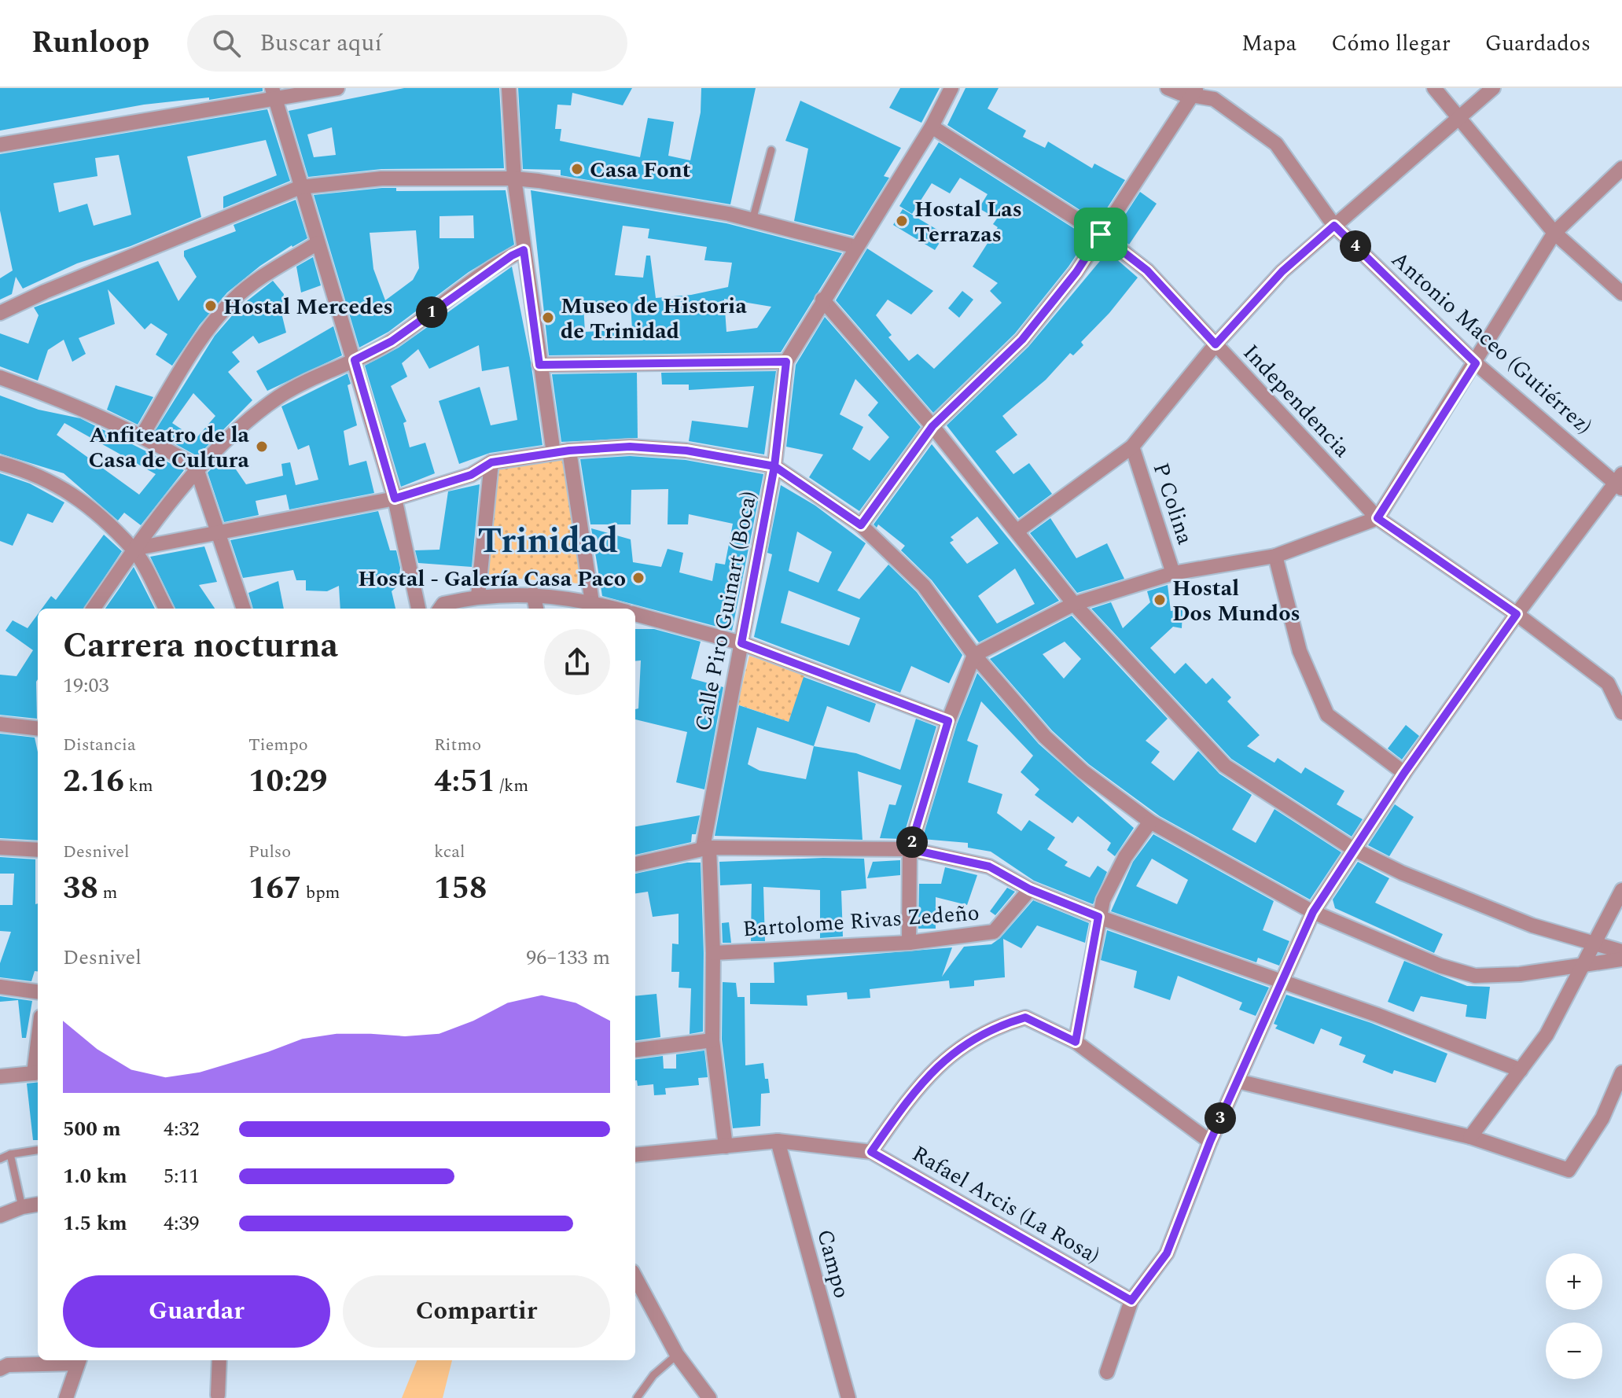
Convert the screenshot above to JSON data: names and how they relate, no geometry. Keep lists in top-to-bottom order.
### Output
{
  "streets": {
    "street": [
      "Antonio Maceo (Gutiérrez)",
      "Independencia",
      "P Colina",
      "Calle Piro Guinart (Boca)",
      "Bartolome Rivas Zedeño",
      "Rafael Arcis (La Rosa)",
      "Campo"
    ]
  },
  "crossings": [
    ["Independencia", "Calle Piro Guinart (Boca)"],
    ["Calle Piro Guinart (Boca)", "Bartolome Rivas Zedeño"],
    ["Calle Piro Guinart (Boca)", "Rafael Arcis (La Rosa)"],
    ["Rafael Arcis (La Rosa)", "Campo"]
  ],
  "districts": ["Trinidad"],
  "places": [
    "Casa Font",
    "Hostal Las Terrazas",
    "Hostal Mercedes",
    "Museo de Historia de Trinidad",
    "Anfiteatro de la Casa de Cultura",
    "Hostal - Galería Casa Paco",
    "Hostal Dos Mundos"
  ],
  "page": {
    "header": "Runloop",
    "search": "Buscar aquí",
    "nav": ["Mapa", "Cómo llegar", "Guardados"],
    "pins": [
      "4",
      "1",
      "2",
      "3"
    ],
    "heading": ["Carrera nocturna", "19:03"],
    "stats": [
      ["Distancia", "2.16 km"],
      ["Tiempo", "10:29"],
      ["Ritmo", "4:51 /km"],
      ["Desnivel", "38 m"],
      ["Pulso", "167 bpm"],
      ["kcal", "158"]
    ],
    "chart": ["Desnivel", "96–133 m"],
    "list": [
      {
        "name": "500 m",
        "note": "4:32"
      },
      {
        "name": "1.0 km",
        "note": "5:11"
      },
      {
        "name": "1.5 km",
        "note": "4:39"
      }
    ],
    "map_buttons": ["+", "−"],
    "buttons": ["Guardar", "Compartir"]
  }
}
